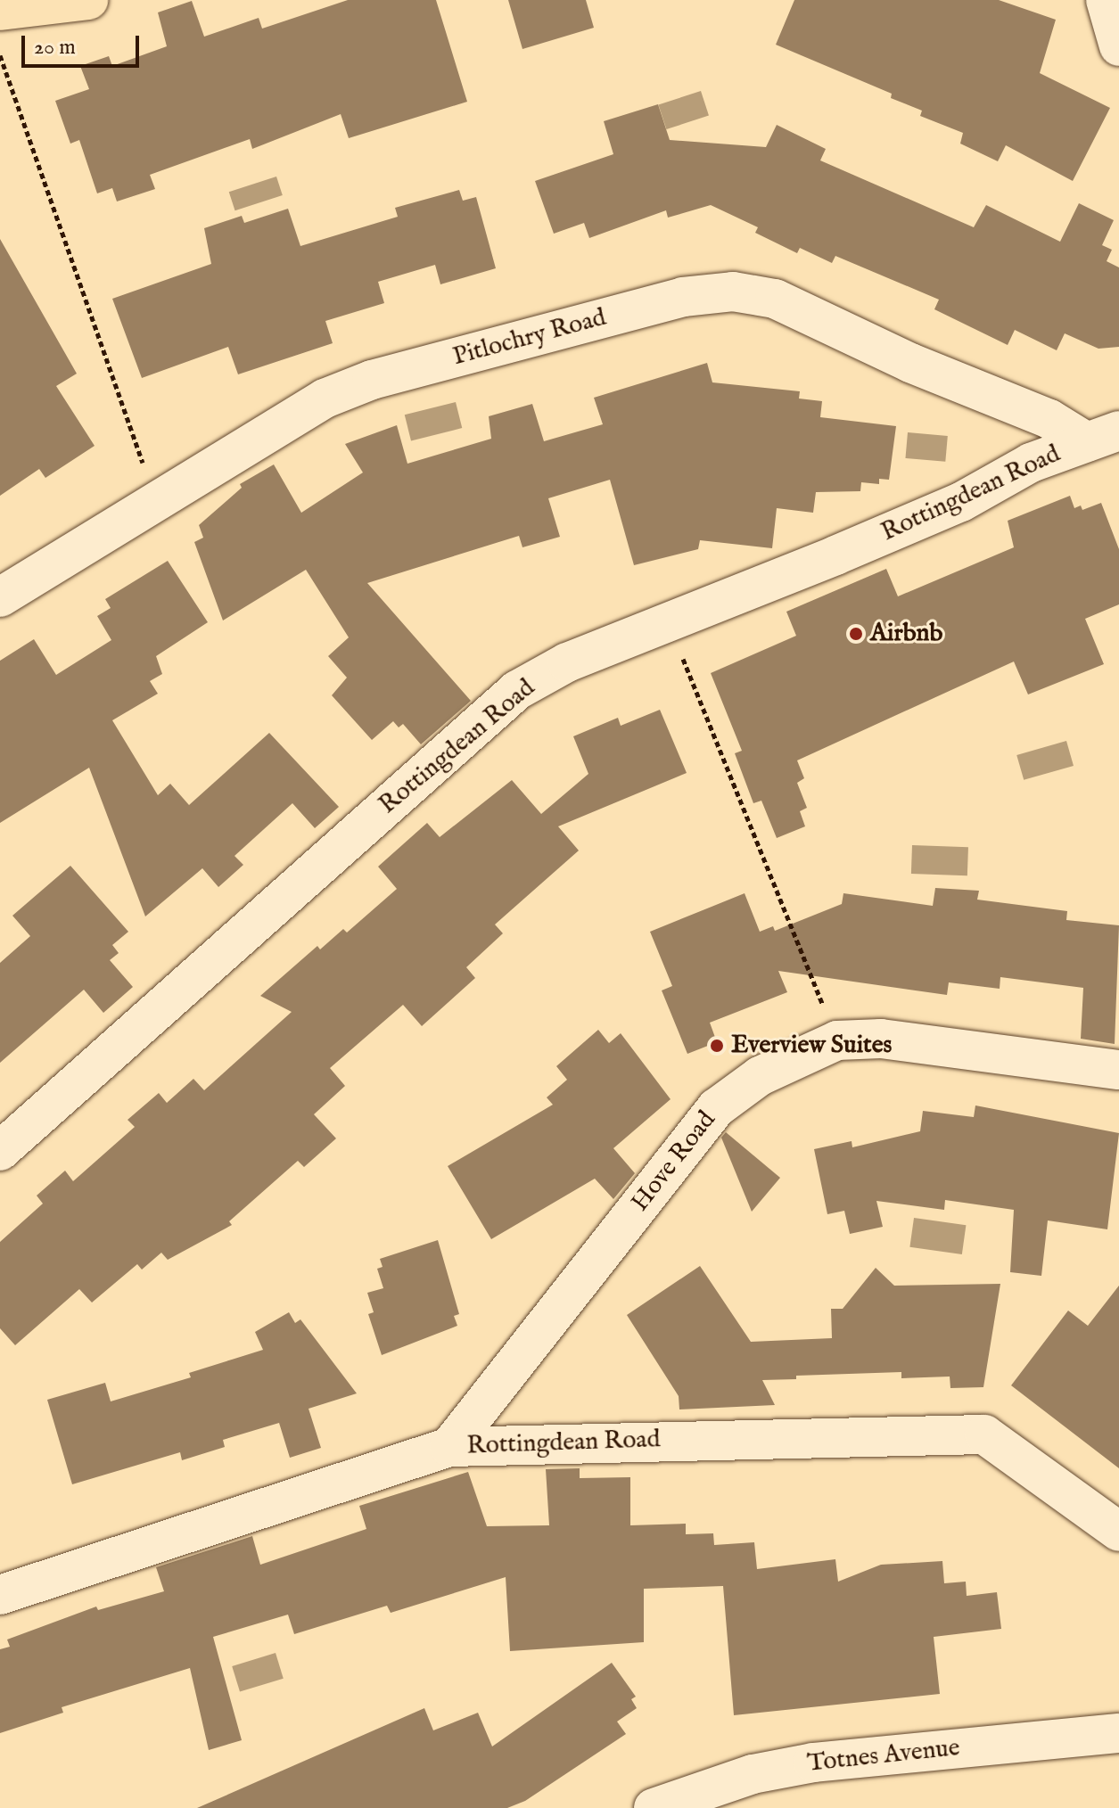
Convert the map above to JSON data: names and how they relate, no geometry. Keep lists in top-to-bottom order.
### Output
{
  "streets": {
    "street": [
      "Pitlochry Road",
      "Rottingdean Road",
      "Hove Road",
      "Totnes Avenue"
    ]
  },
  "crossings": [
    ["Pitlochry Road", "Rottingdean Road"],
    ["Rottingdean Road", "Hove Road"]
  ],
  "places": ["Airbnb", "Everview Suites"],
  "scale_bar": "20 m"
}
